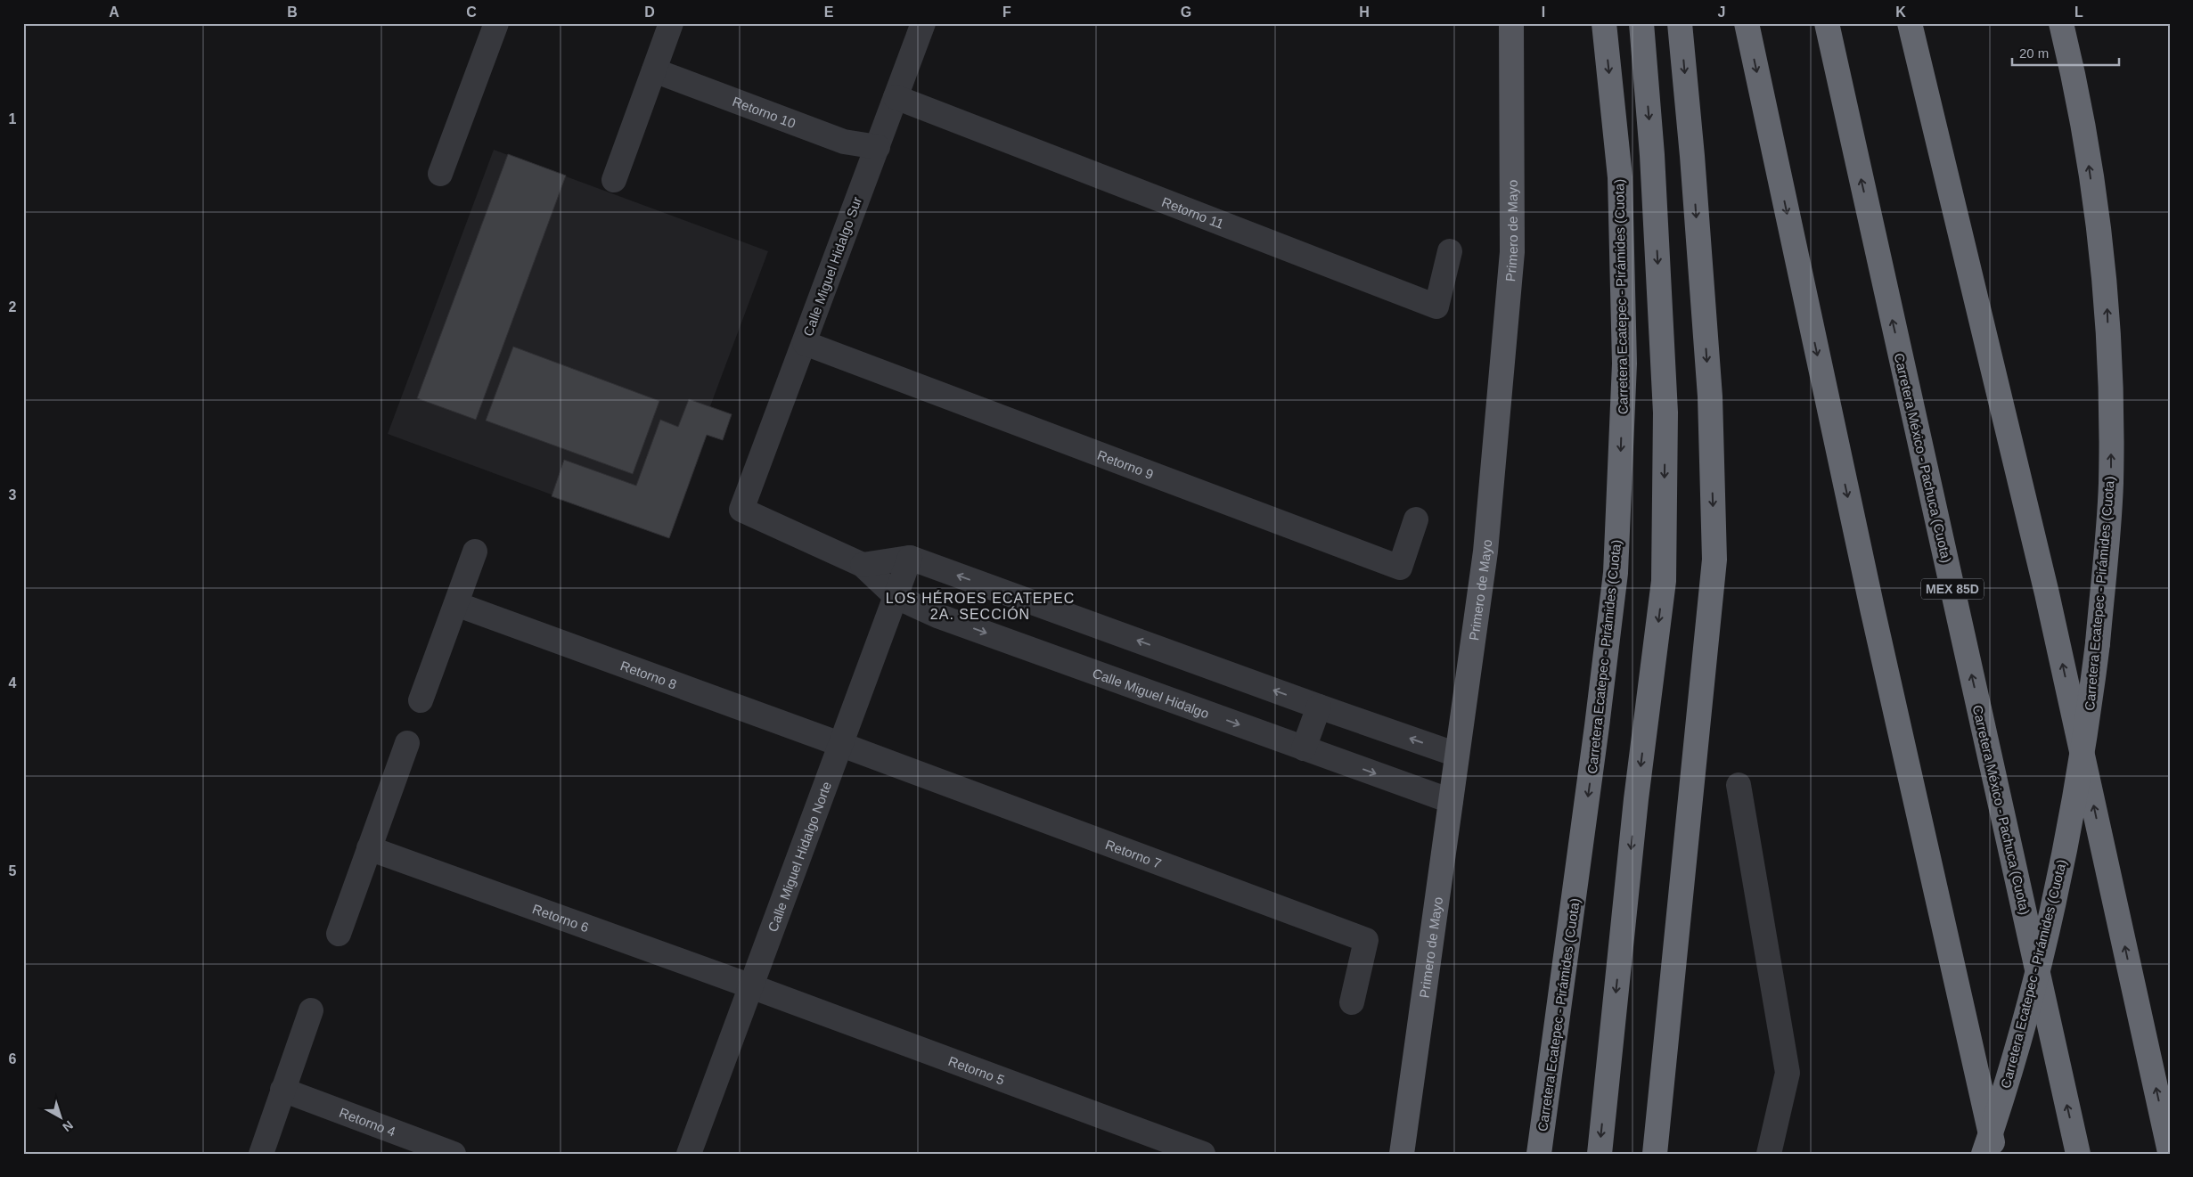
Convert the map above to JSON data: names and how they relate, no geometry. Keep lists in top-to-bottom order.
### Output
{
  "streets": {
    "highway": ["Carretera Ecatepec - Pirámides (Cuota)", "Carretera México - Pachuca (Cuota)", "MEX 85D"],
    "main road": ["Primero de Mayo"],
    "street": [
      "Retorno 10",
      "Retorno 11",
      "Calle Miguel Hidalgo Sur",
      "Retorno 9",
      "Retorno 8",
      "Calle Miguel Hidalgo",
      "Retorno 7",
      "Calle Miguel Hidalgo Norte",
      "Retorno 6",
      "Retorno 5",
      "Retorno 4"
    ]
  },
  "crossings": [
    ["Retorno 10", "Calle Miguel Hidalgo Sur"],
    ["Retorno 11", "Calle Miguel Hidalgo Sur"],
    ["Primero de Mayo", "Calle Miguel Hidalgo"],
    ["Calle Miguel Hidalgo Sur", "Retorno 9"],
    ["Calle Miguel Hidalgo Sur", "Calle Miguel Hidalgo"],
    ["Retorno 8", "Retorno 7"],
    ["Retorno 8", "Calle Miguel Hidalgo Norte"],
    ["Calle Miguel Hidalgo", "Calle Miguel Hidalgo Norte"],
    ["Retorno 7", "Calle Miguel Hidalgo Norte"],
    ["Calle Miguel Hidalgo Norte", "Retorno 6"],
    ["Calle Miguel Hidalgo Norte", "Retorno 5"],
    ["Retorno 6", "Retorno 5"]
  ],
  "districts": ["LOS HÉROES ECATEPEC 2A. SECCIÓN"],
  "scale_bar": "20 m",
  "north": "bottom right",
  "grid": {
    "columns": [
      "A",
      "B",
      "C",
      "D",
      "E",
      "F",
      "G",
      "H",
      "I",
      "J",
      "K",
      "L"
    ],
    "rows": [
      "1",
      "2",
      "3",
      "4",
      "5",
      "6"
    ]
  }
}
